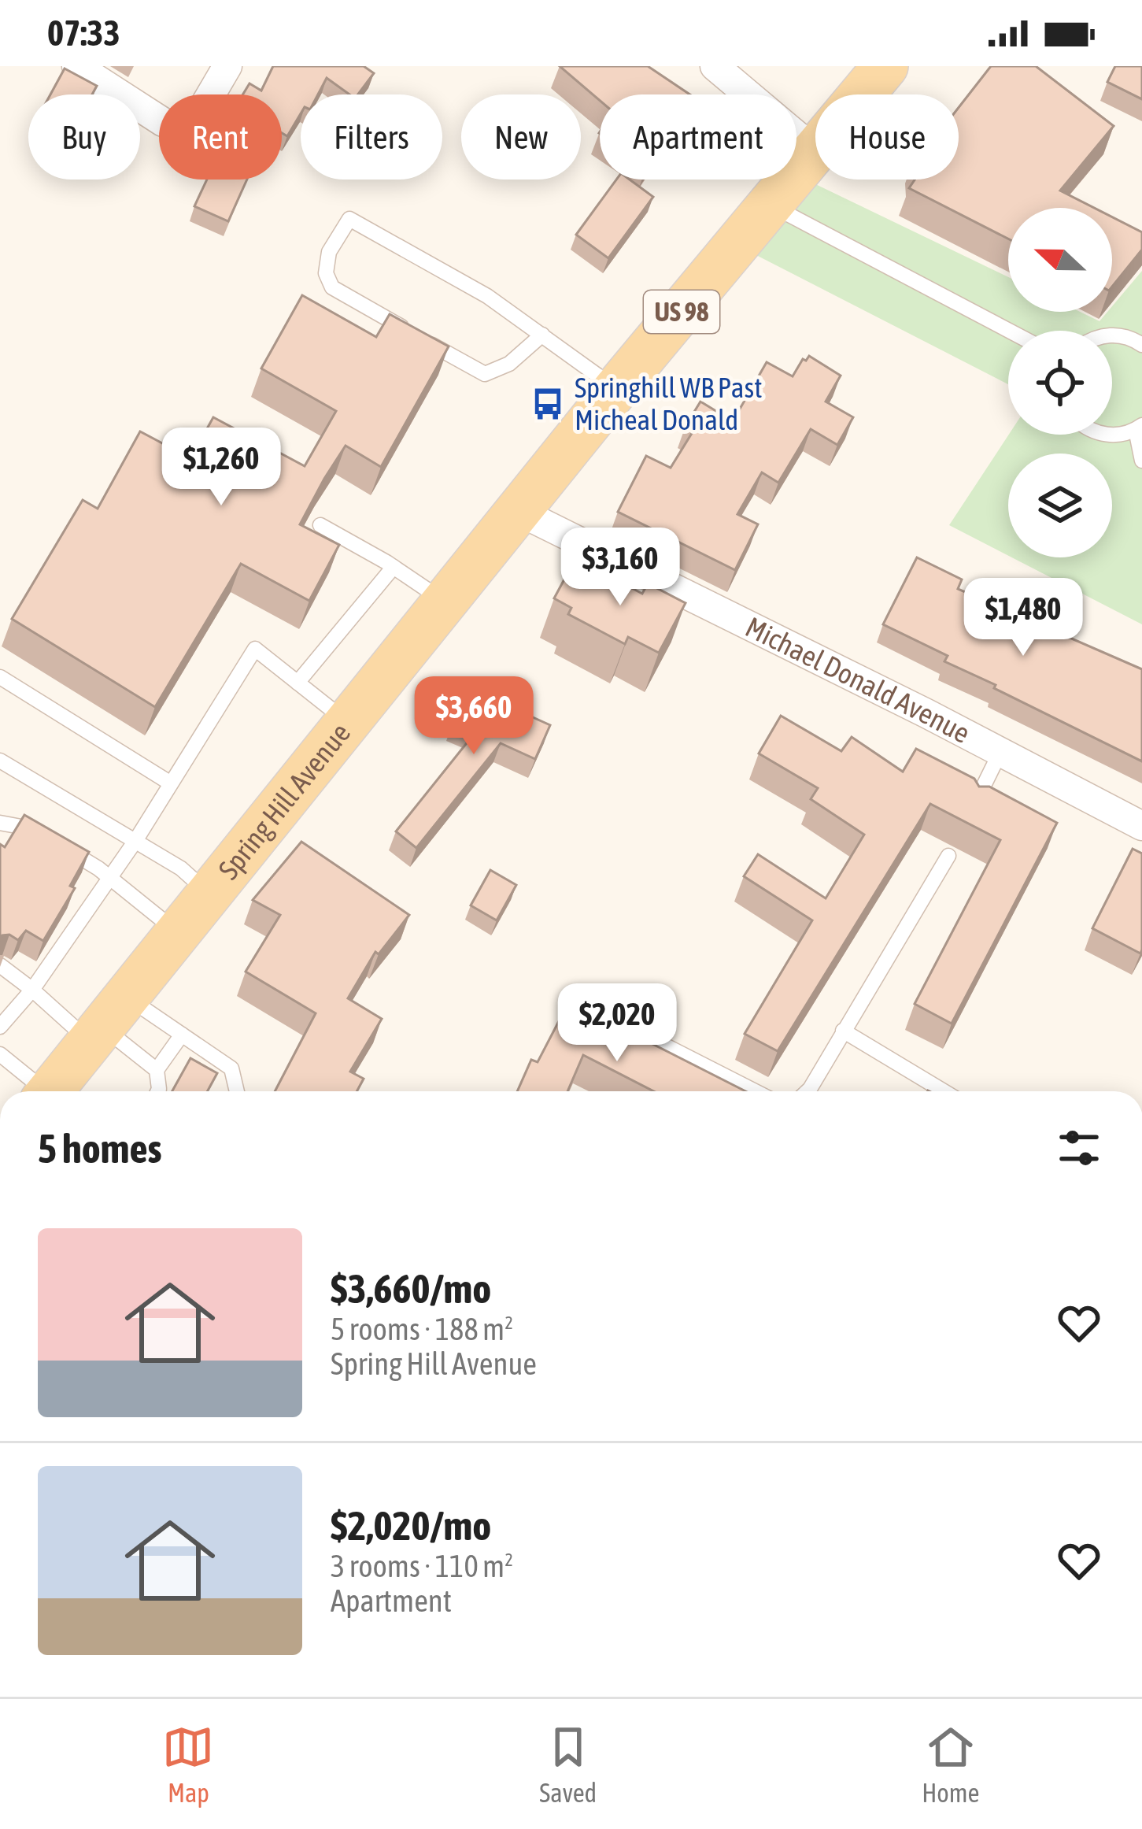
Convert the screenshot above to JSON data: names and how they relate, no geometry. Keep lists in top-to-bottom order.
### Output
{
  "streets": {
    "main road": ["US 98", "Spring Hill Avenue"],
    "street": ["Michael Donald Avenue"]
  },
  "crossings": [
    ["Michael Donald Avenue", "Spring Hill Avenue"]
  ],
  "places": {
    "bus stop": ["Springhill WB Past Micheal Donald"]
  },
  "north": "left",
  "page": {
    "status": "07:33",
    "chip": [
      "Buy",
      "Rent",
      "Filters",
      "New",
      "Apartment",
      "House"
    ],
    "price": [
      "$1,260",
      "$3,160",
      "$1,480",
      "$3,660",
      "$2,020"
    ],
    "heading": "5 homes",
    "list": [
      {
        "name": "$3,660/mo",
        "note": "5 rooms · 188 m² · Spring Hill Avenue"
      },
      {
        "name": "$2,020/mo",
        "note": "3 rooms · 110 m² · Apartment"
      }
    ],
    "tabs": ["Map", "Saved", "Home"]
  }
}
